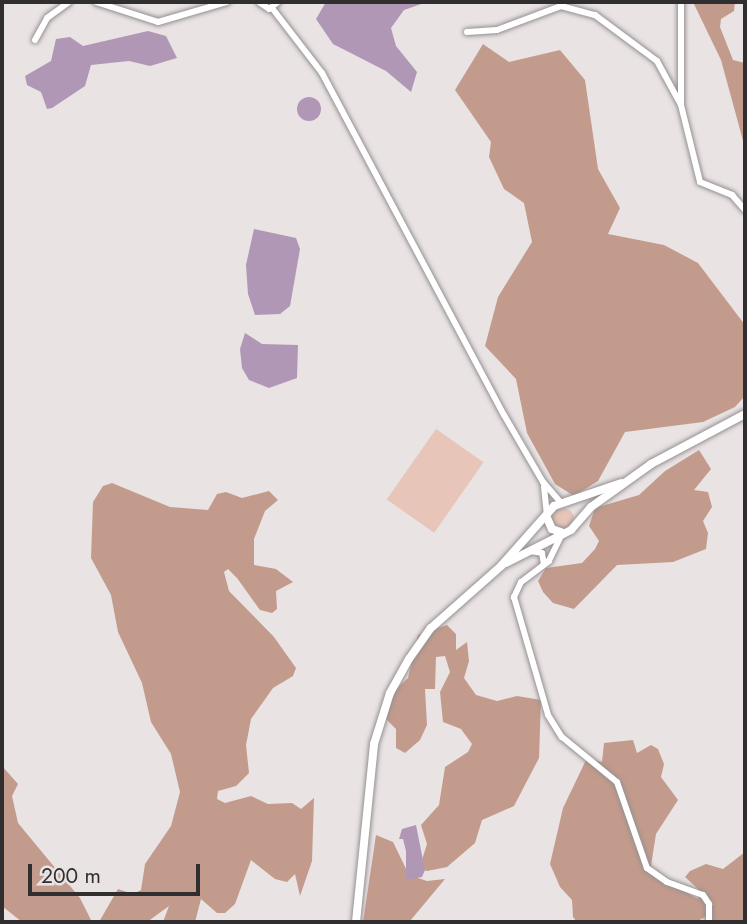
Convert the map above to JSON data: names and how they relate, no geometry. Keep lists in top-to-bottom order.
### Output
{
  "scale_bar": "200 m"
}
